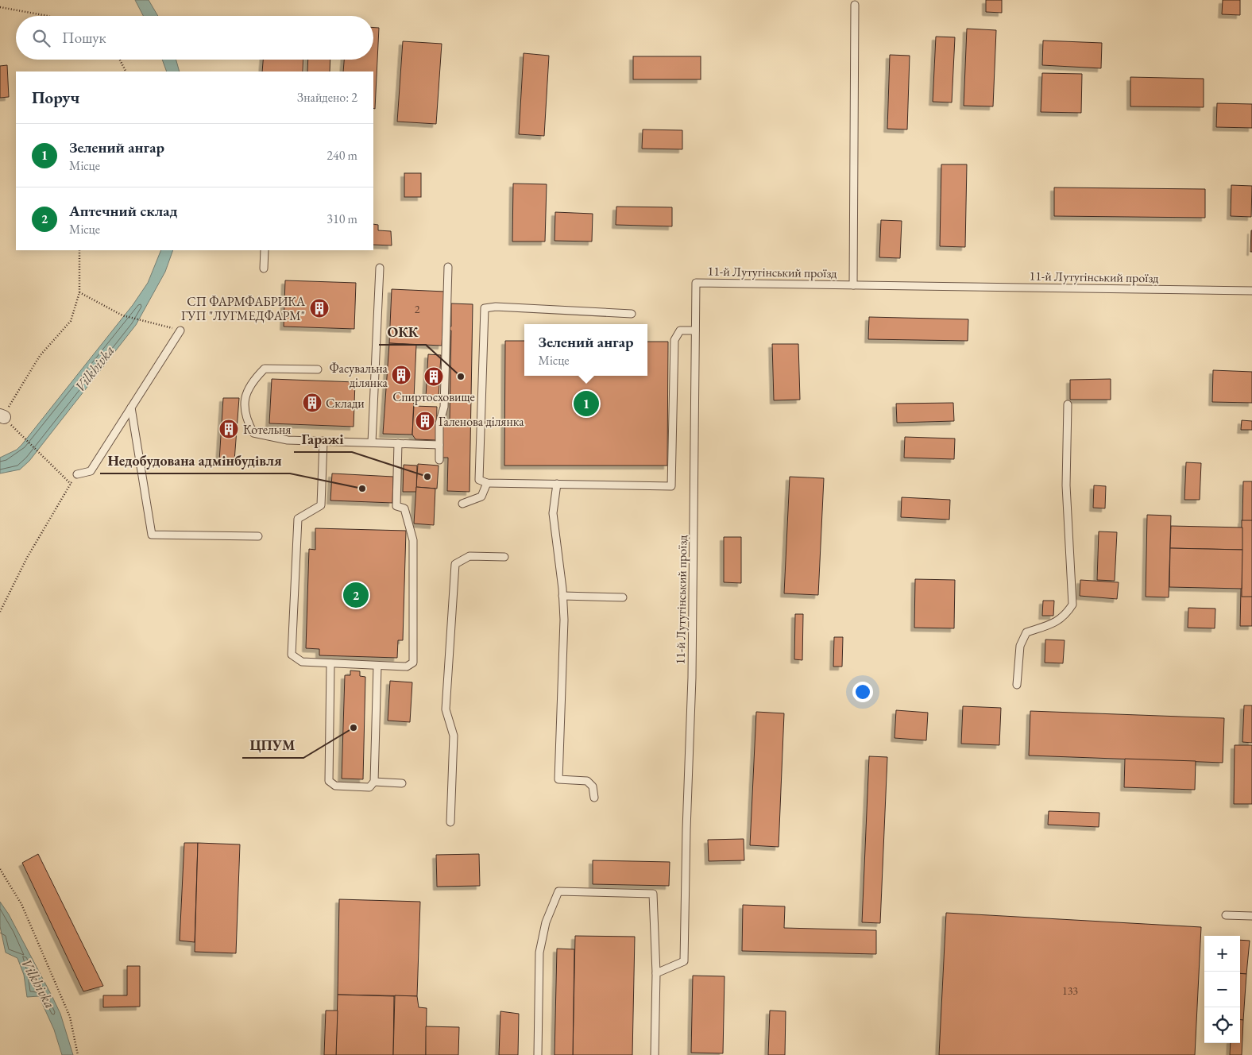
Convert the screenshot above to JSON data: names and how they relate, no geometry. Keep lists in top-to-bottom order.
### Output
{
  "streets": {
    "lane": ["11-й Лутугінський проїзд"]
  },
  "water": ["Vilkhivka"],
  "places": {
    "building": [
      "СП ФАРМФАБРИКА ГУП \"ЛУГМЕДФАРМ\"",
      "Фасувальна ділянка",
      "Спиртосховище",
      "Склади",
      "Галенова ділянка",
      "Котельня"
    ],
    "other": [
      "ОКК",
      "Гаражі",
      "Недобудована адмінбудівля",
      "ЦПУМ"
    ]
  },
  "house_numbers": ["2", "133"],
  "page": {
    "search": "Пошук",
    "heading": ["Поруч", "Знайдено: 2"],
    "list": [
      {
        "mark": "1",
        "name": "Зелений ангар",
        "note": "Місце",
        "value": "240 m"
      },
      {
        "mark": "2",
        "name": "Аптечний склад",
        "note": "Місце",
        "value": "310 m"
      }
    ],
    "popup": ["Зелений ангар", "Місце"],
    "pins": ["1", "2"],
    "map_buttons": ["+", "−"]
  }
}
